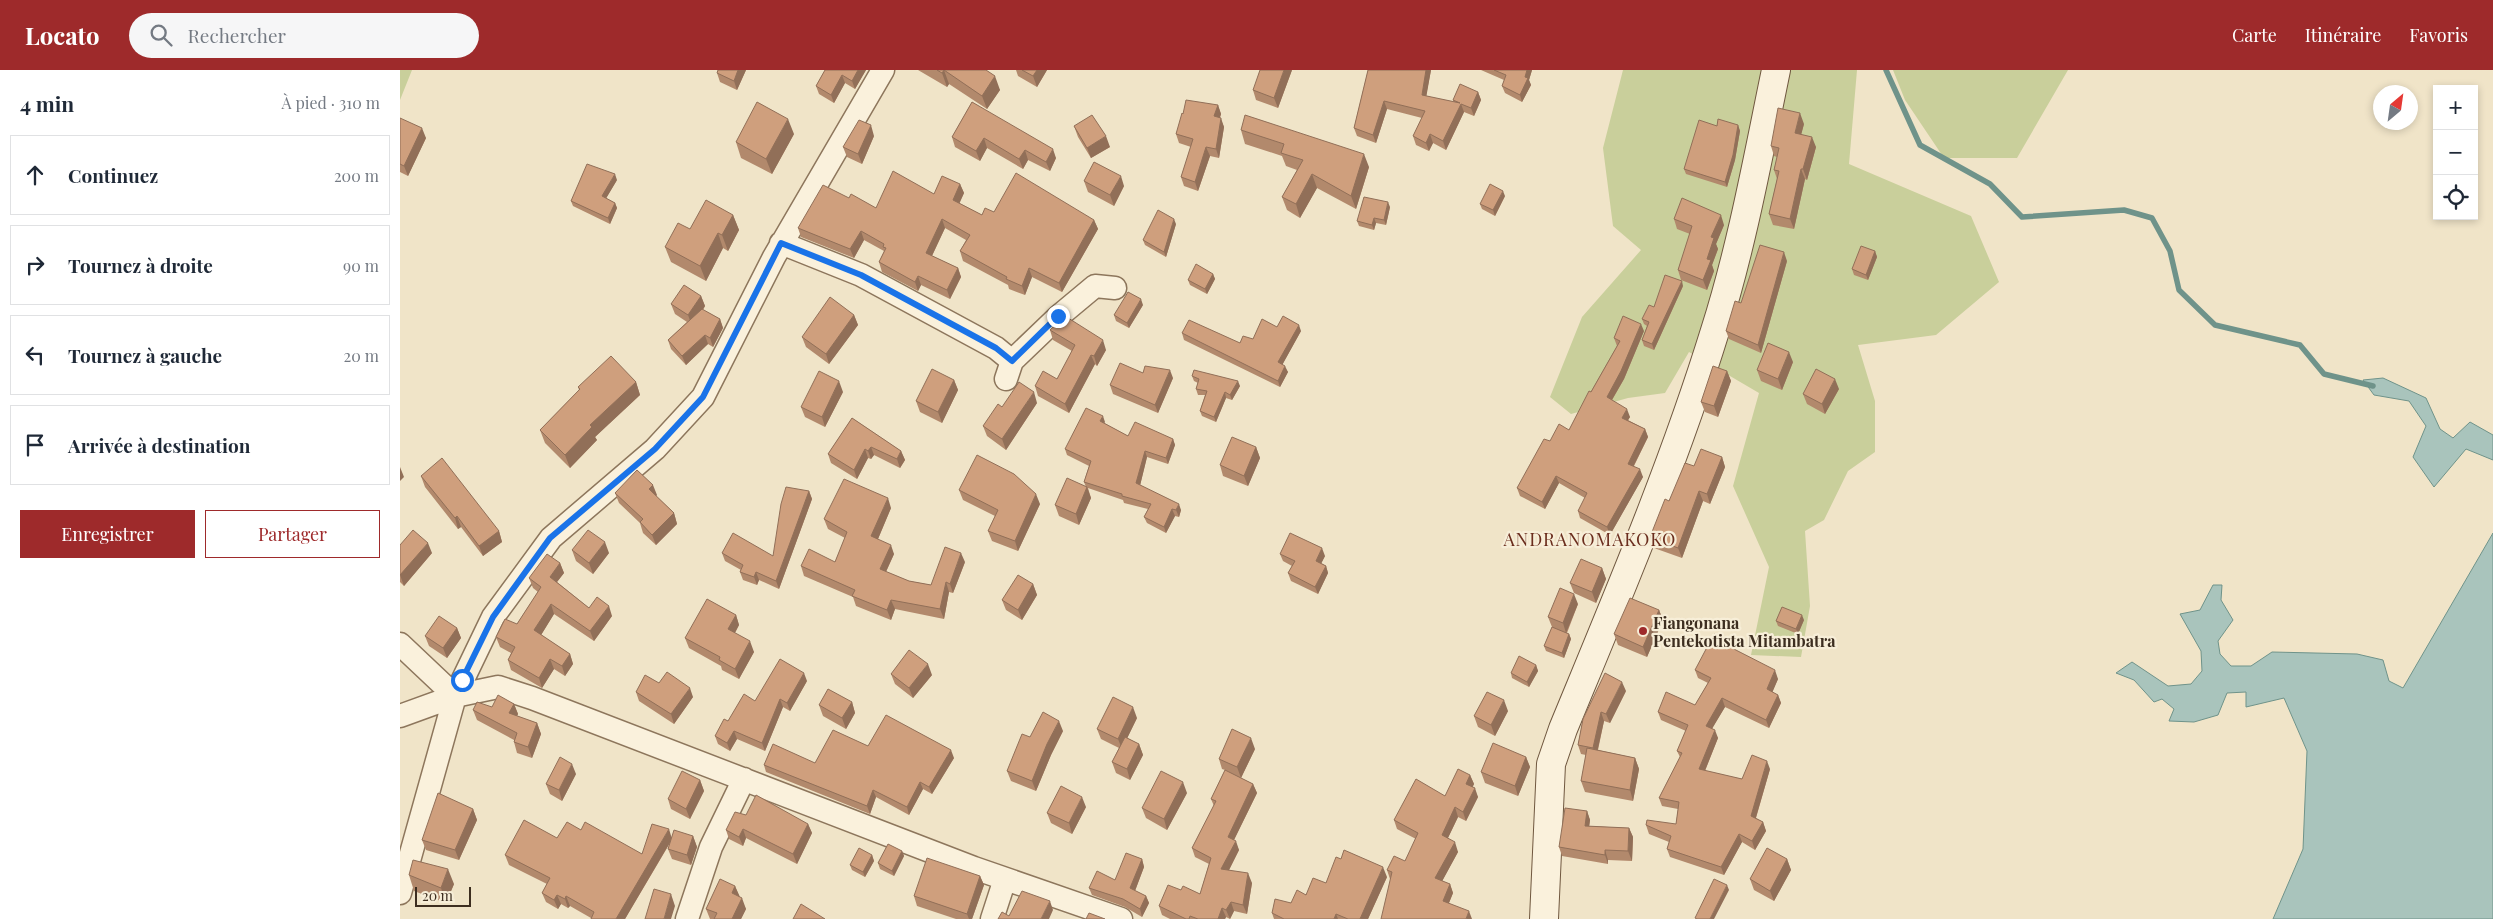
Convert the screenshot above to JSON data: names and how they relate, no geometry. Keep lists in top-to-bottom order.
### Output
{
  "districts": ["ANDRANOMAKOKO"],
  "places": ["Fiangonana Pentekotista Mitambatra"],
  "scale_bar": "20 m",
  "north": "top right",
  "page": {
    "header": "Locato",
    "search": "Rechercher",
    "nav": ["Carte", "Itinéraire", "Favoris"],
    "heading": ["4 min", "À pied · 310 m"],
    "map_buttons": ["+", "−"],
    "list": [
      ["Continuez", "200 m"],
      ["Tournez à droite", "90 m"],
      ["Tournez à gauche", "20 m"],
      "Arrivée à destination"
    ],
    "buttons": ["Enregistrer", "Partager"],
    "scale": "20 m"
  }
}
